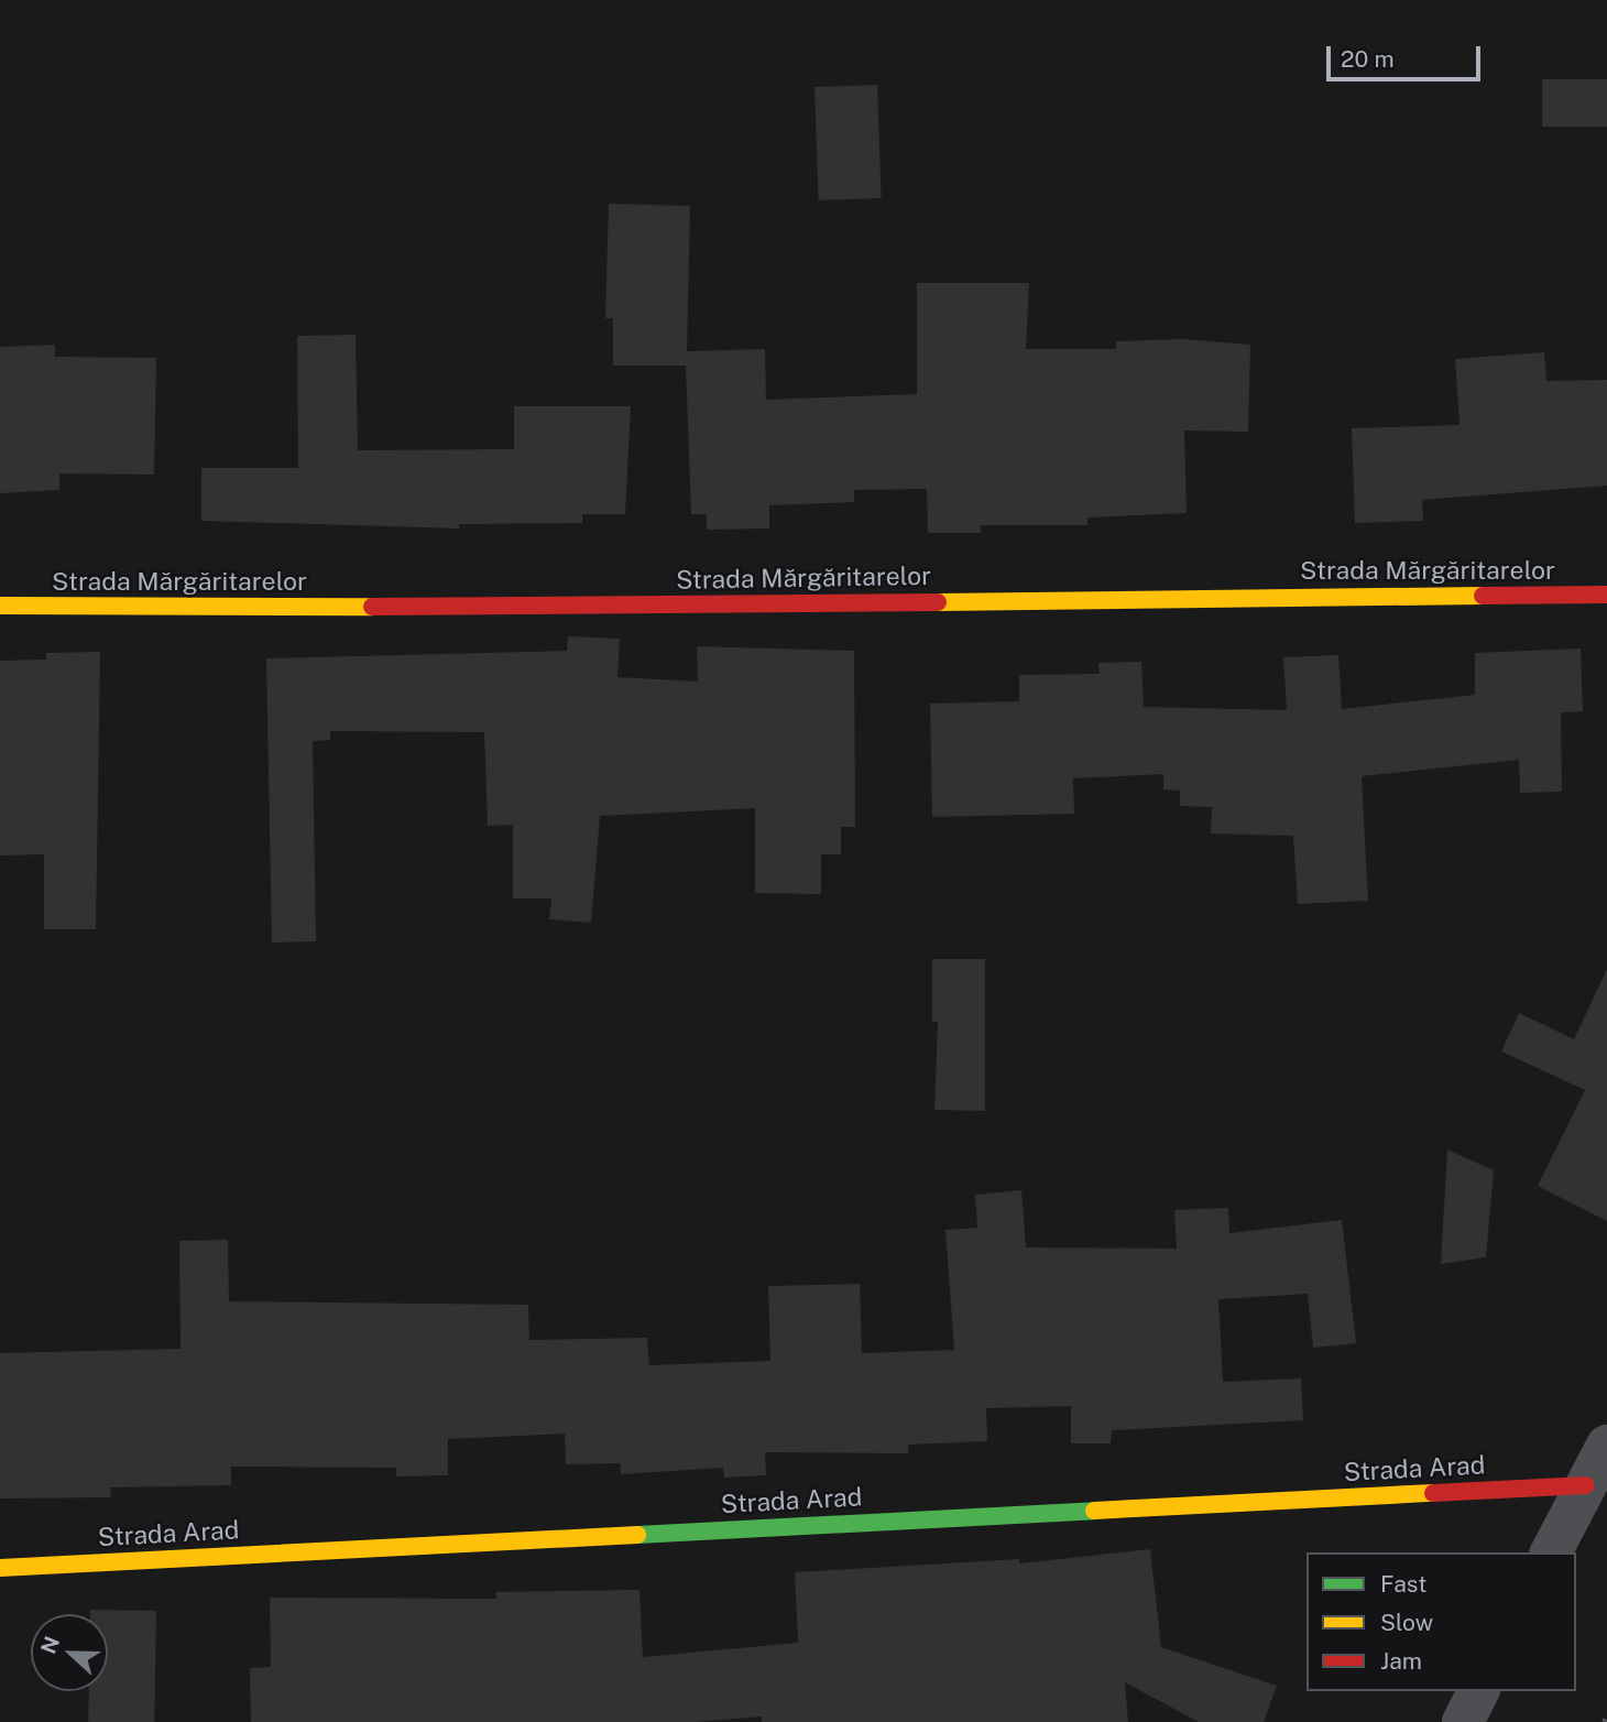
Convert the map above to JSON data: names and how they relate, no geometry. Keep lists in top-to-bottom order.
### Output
{
  "streets": {
    "street": ["Strada Mărgăritarelor", "Strada Arad"]
  },
  "legend": ["Fast", "Slow", "Jam"],
  "scale_bar": "20 m",
  "north": "left"
}
